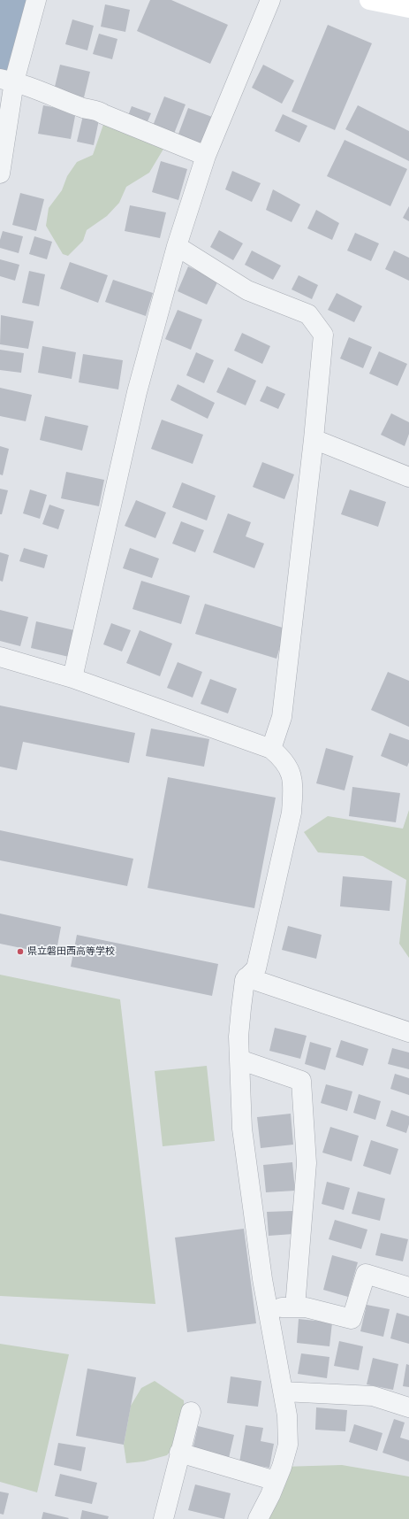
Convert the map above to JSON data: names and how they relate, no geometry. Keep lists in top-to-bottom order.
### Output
{
  "places": ["県立磐田西高等学校"]
}
